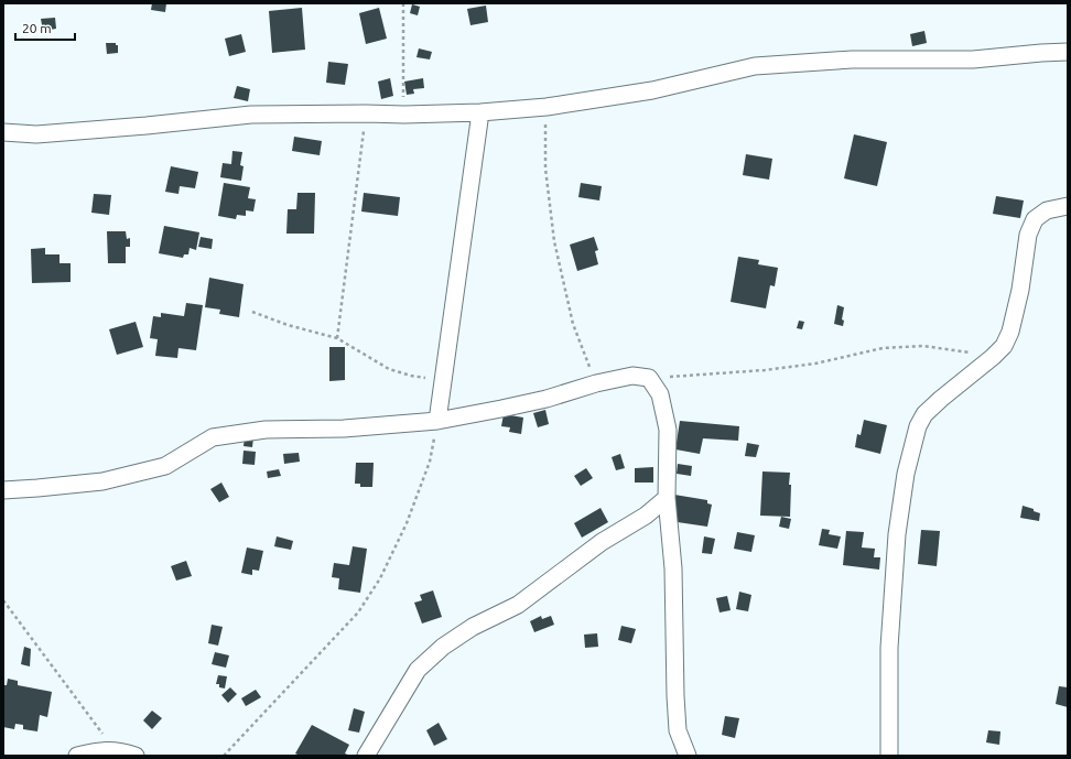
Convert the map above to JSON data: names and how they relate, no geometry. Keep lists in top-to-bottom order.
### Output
{
  "scale_bar": "20 m"
}
